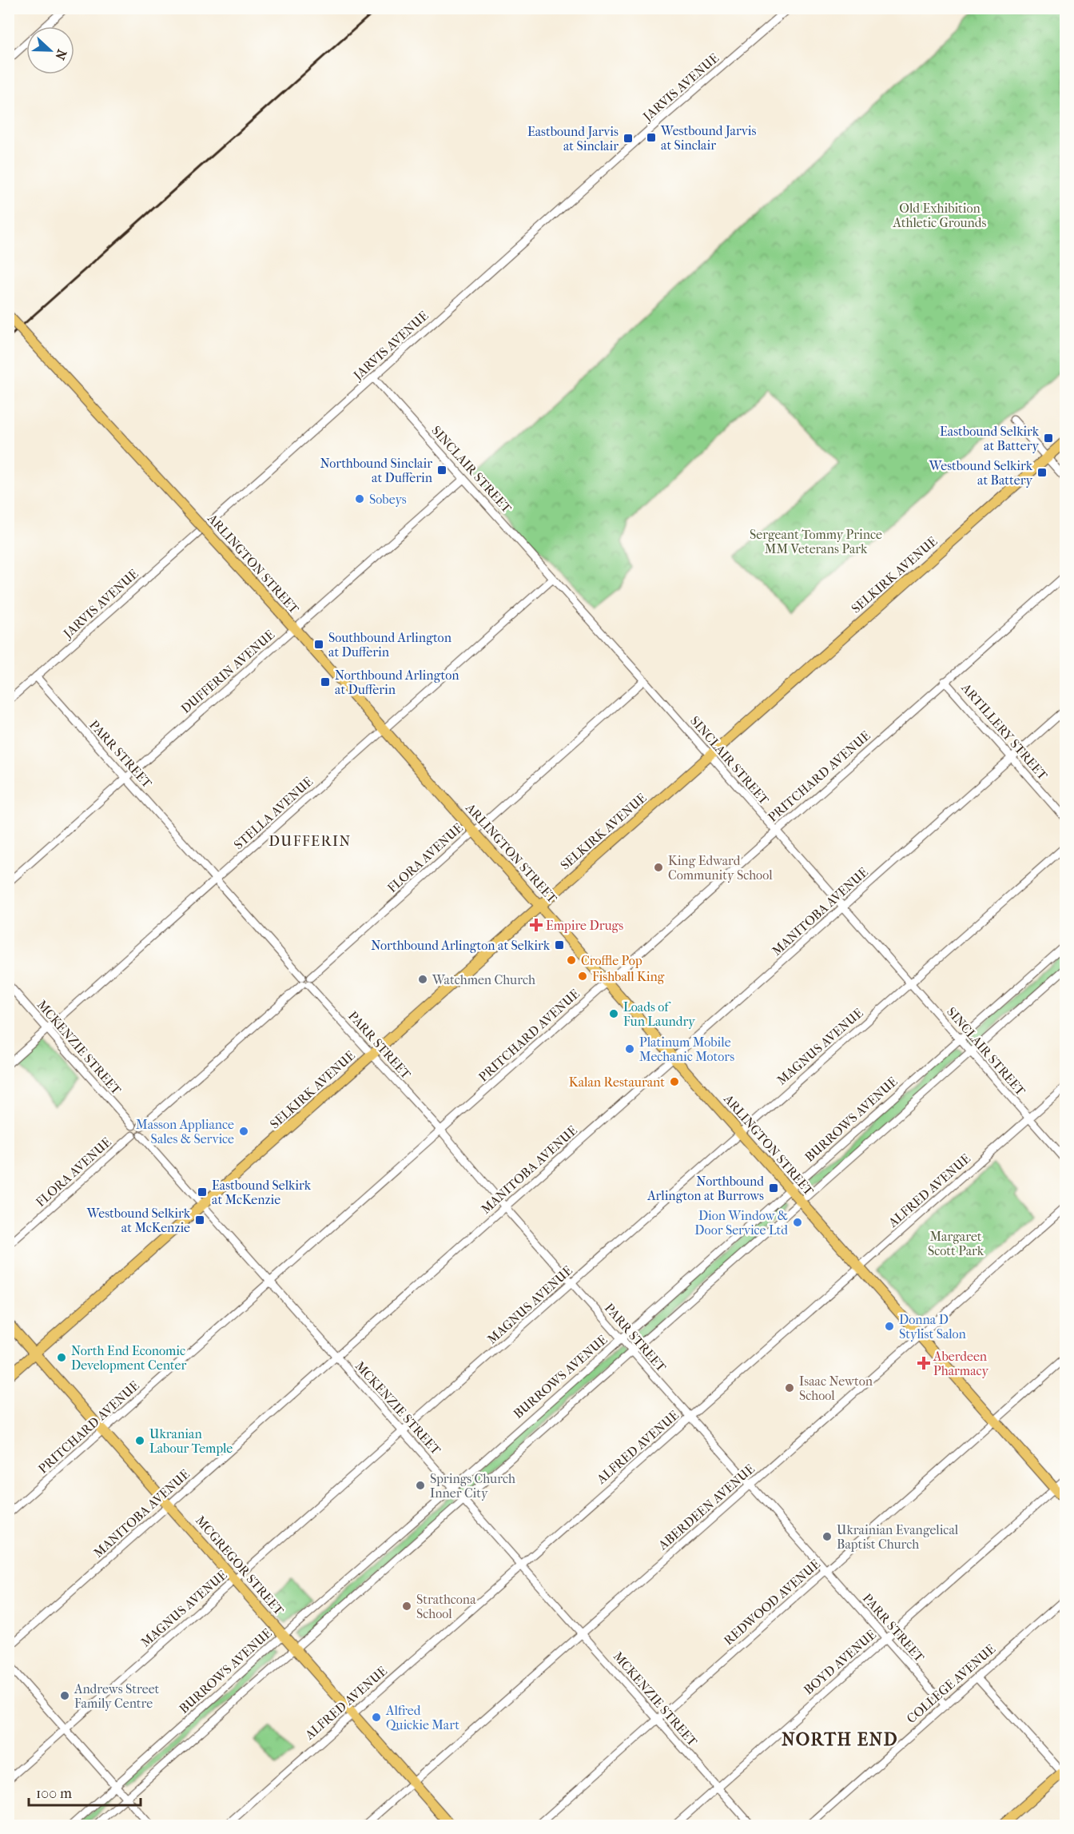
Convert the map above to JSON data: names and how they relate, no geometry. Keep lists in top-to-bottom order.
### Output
{
  "streets": {
    "main road": ["ARLINGTON STREET", "SELKIRK AVENUE", "MCGREGOR STREET"],
    "street": [
      "JARVIS AVENUE",
      "SINCLAIR STREET",
      "DUFFERIN AVENUE",
      "ARTILLERY STREET",
      "PARR STREET",
      "PRITCHARD AVENUE",
      "STELLA AVENUE",
      "FLORA AVENUE",
      "MANITOBA AVENUE",
      "MAGNUS AVENUE",
      "MCKENZIE STREET",
      "BURROWS AVENUE",
      "ALFRED AVENUE",
      "ABERDEEN AVENUE",
      "REDWOOD AVENUE",
      "BOYD AVENUE",
      "COLLEGE AVENUE"
    ]
  },
  "crossings": [
    ["JARVIS AVENUE", "SINCLAIR STREET"],
    ["JARVIS AVENUE", "PARR STREET"],
    ["SINCLAIR STREET", "SELKIRK AVENUE"],
    ["SINCLAIR STREET", "DUFFERIN AVENUE"],
    ["SINCLAIR STREET", "PRITCHARD AVENUE"],
    ["SINCLAIR STREET", "STELLA AVENUE"],
    ["SINCLAIR STREET", "FLORA AVENUE"],
    ["SINCLAIR STREET", "MANITOBA AVENUE"],
    ["SINCLAIR STREET", "MAGNUS AVENUE"],
    ["SINCLAIR STREET", "BURROWS AVENUE"],
    ["SINCLAIR STREET", "ALFRED AVENUE"],
    ["ARLINGTON STREET", "SELKIRK AVENUE"],
    ["ARLINGTON STREET", "DUFFERIN AVENUE"],
    ["ARLINGTON STREET", "PRITCHARD AVENUE"],
    ["ARLINGTON STREET", "STELLA AVENUE"],
    ["ARLINGTON STREET", "FLORA AVENUE"],
    ["ARLINGTON STREET", "MANITOBA AVENUE"],
    ["ARLINGTON STREET", "MAGNUS AVENUE"],
    ["ARLINGTON STREET", "BURROWS AVENUE"],
    ["ARLINGTON STREET", "ALFRED AVENUE"],
    ["ARLINGTON STREET", "ABERDEEN AVENUE"],
    ["ARLINGTON STREET", "REDWOOD AVENUE"],
    ["ARLINGTON STREET", "BOYD AVENUE"],
    ["SELKIRK AVENUE", "PARR STREET"],
    ["SELKIRK AVENUE", "MCKENZIE STREET"],
    ["SELKIRK AVENUE", "MCGREGOR STREET"],
    ["DUFFERIN AVENUE", "PARR STREET"],
    ["ARTILLERY STREET", "PRITCHARD AVENUE"],
    ["ARTILLERY STREET", "MANITOBA AVENUE"],
    ["PARR STREET", "PRITCHARD AVENUE"],
    ["PARR STREET", "STELLA AVENUE"],
    ["PARR STREET", "FLORA AVENUE"],
    ["PARR STREET", "MANITOBA AVENUE"],
    ["PARR STREET", "MAGNUS AVENUE"],
    ["PARR STREET", "BURROWS AVENUE"],
    ["PARR STREET", "ALFRED AVENUE"],
    ["PARR STREET", "ABERDEEN AVENUE"],
    ["PARR STREET", "REDWOOD AVENUE"],
    ["PARR STREET", "BOYD AVENUE"],
    ["PARR STREET", "COLLEGE AVENUE"],
    ["PRITCHARD AVENUE", "MCKENZIE STREET"],
    ["PRITCHARD AVENUE", "MCGREGOR STREET"],
    ["STELLA AVENUE", "MCKENZIE STREET"],
    ["FLORA AVENUE", "MCKENZIE STREET"],
    ["MANITOBA AVENUE", "MCKENZIE STREET"],
    ["MANITOBA AVENUE", "MCGREGOR STREET"],
    ["MAGNUS AVENUE", "MCKENZIE STREET"],
    ["MAGNUS AVENUE", "MCGREGOR STREET"],
    ["MCKENZIE STREET", "BURROWS AVENUE"],
    ["MCKENZIE STREET", "ALFRED AVENUE"],
    ["MCKENZIE STREET", "ABERDEEN AVENUE"],
    ["MCKENZIE STREET", "REDWOOD AVENUE"],
    ["MCKENZIE STREET", "BOYD AVENUE"],
    ["BURROWS AVENUE", "MCGREGOR STREET"],
    ["ALFRED AVENUE", "MCGREGOR STREET"],
    ["ABERDEEN AVENUE", "MCGREGOR STREET"]
  ],
  "districts": ["DUFFERIN", "NORTH END"],
  "parks": ["Old Exhibition Athletic Grounds", "Sergeant Tommy Prince MM Veterans Park", "Margaret Scott Park"],
  "places": {
    "transit": [
      "Westbound Jarvis at Sinclair",
      "Eastbound Jarvis at Sinclair",
      "Eastbound Selkirk at Battery",
      "Northbound Sinclair at Dufferin",
      "Westbound Selkirk at Battery",
      "Southbound Arlington at Dufferin",
      "Northbound Arlington at Dufferin",
      "Northbound Arlington at Selkirk",
      "Northbound Arlington at Burrows",
      "Eastbound Selkirk at McKenzie",
      "Westbound Selkirk at McKenzie"
    ],
    "other": [
      "Sobeys",
      "King Edward Community School",
      "Croffle Pop",
      "Fishball King",
      "Watchmen Church",
      "Loads of Fun Laundry",
      "Platinum Mobile Mechanic Motors",
      "Kalan Restaurant",
      "Masson Appliance Sales & Service",
      "Dion Window & Door Service Ltd",
      "Donna D Stylist Salon",
      "North End Economic Development Center",
      "Isaac Newton School",
      "Ukranian Labour Temple",
      "Springs Church Inner City",
      "Ukrainian Evangelical Baptist Church",
      "Strathcona School",
      "Andrews Street Family Centre",
      "Alfred Quickie Mart"
    ],
    "health": ["Empire Drugs", "Aberdeen Pharmacy"]
  },
  "scale_bar": "100 m",
  "north": "right"
}
